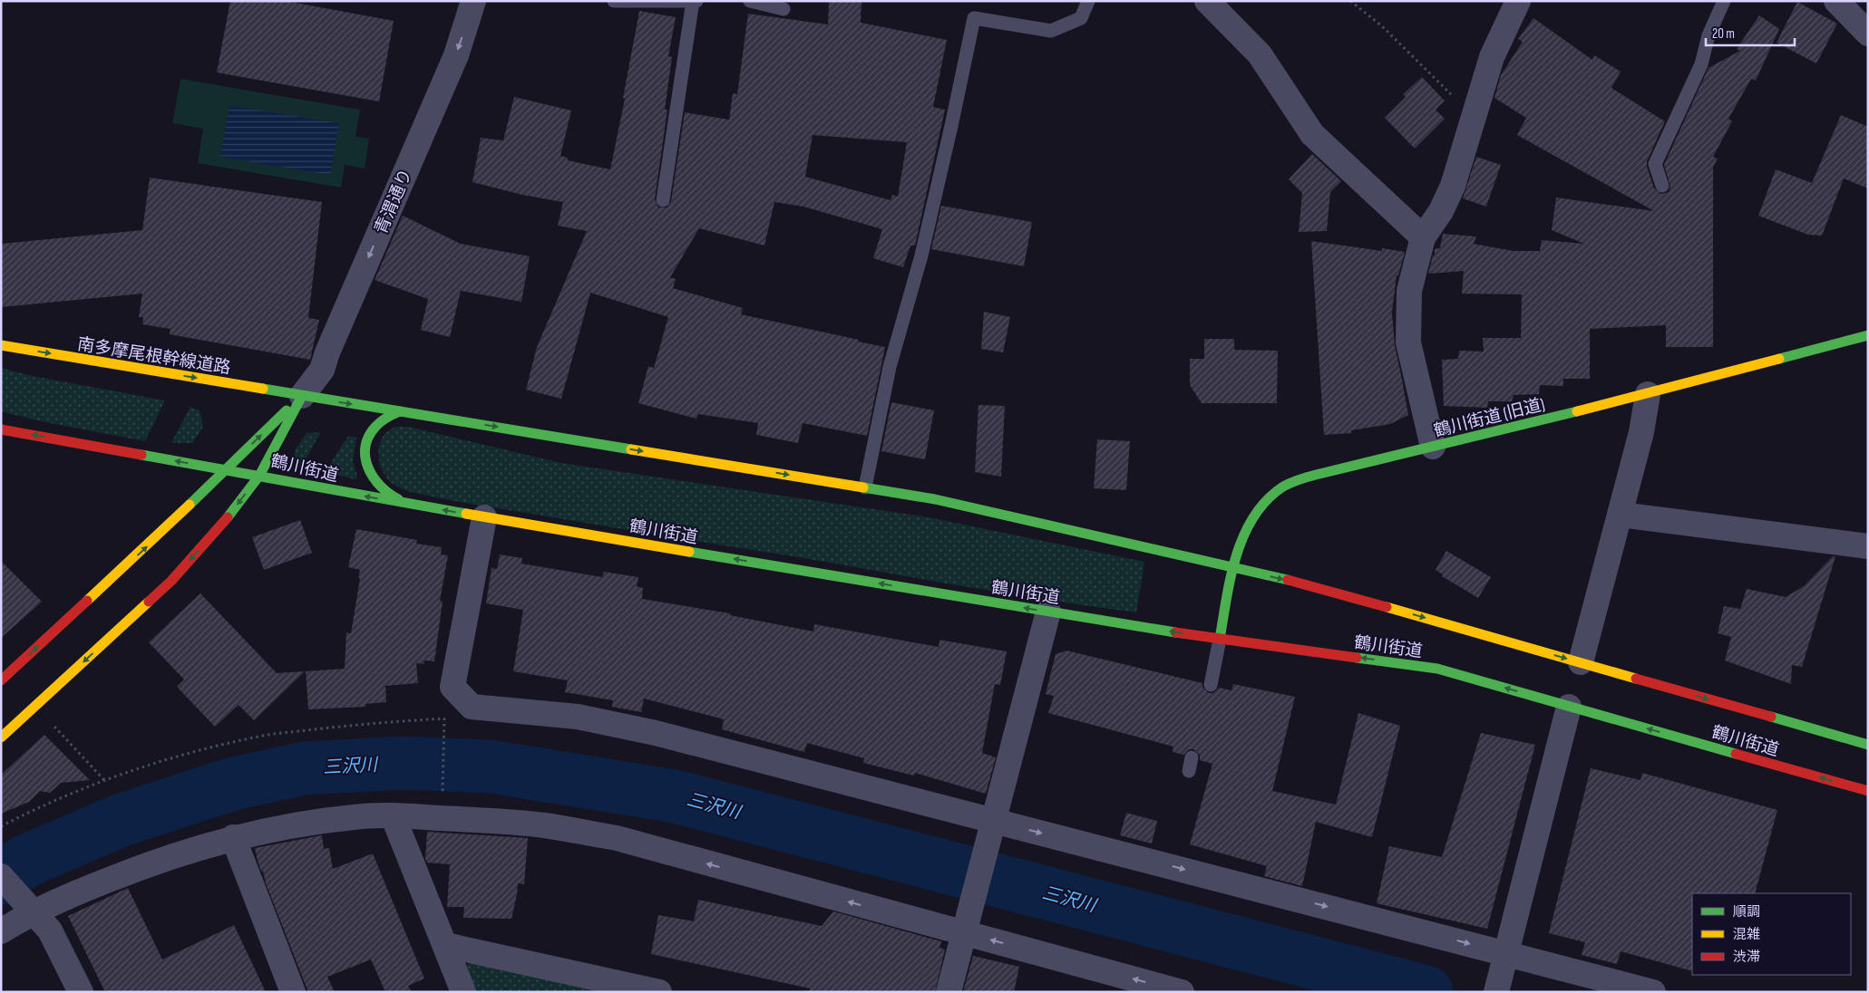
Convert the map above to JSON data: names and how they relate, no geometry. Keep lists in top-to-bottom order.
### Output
{
  "streets": {
    "main road": ["南多摩尾根幹線道路", "鶴川街道 (旧道)", "鶴川街道"],
    "street": ["青渭通り"]
  },
  "crossings": [
    ["青渭通り", "南多摩尾根幹線道路"],
    ["青渭通り", "鶴川街道"],
    ["南多摩尾根幹線道路", "鶴川街道"],
    ["鶴川街道 (旧道)", "鶴川街道"]
  ],
  "one_way": ["青渭通り"],
  "water": ["三沢川"],
  "legend": ["順調", "混雑", "渋滞"],
  "scale_bar": "20 m"
}
